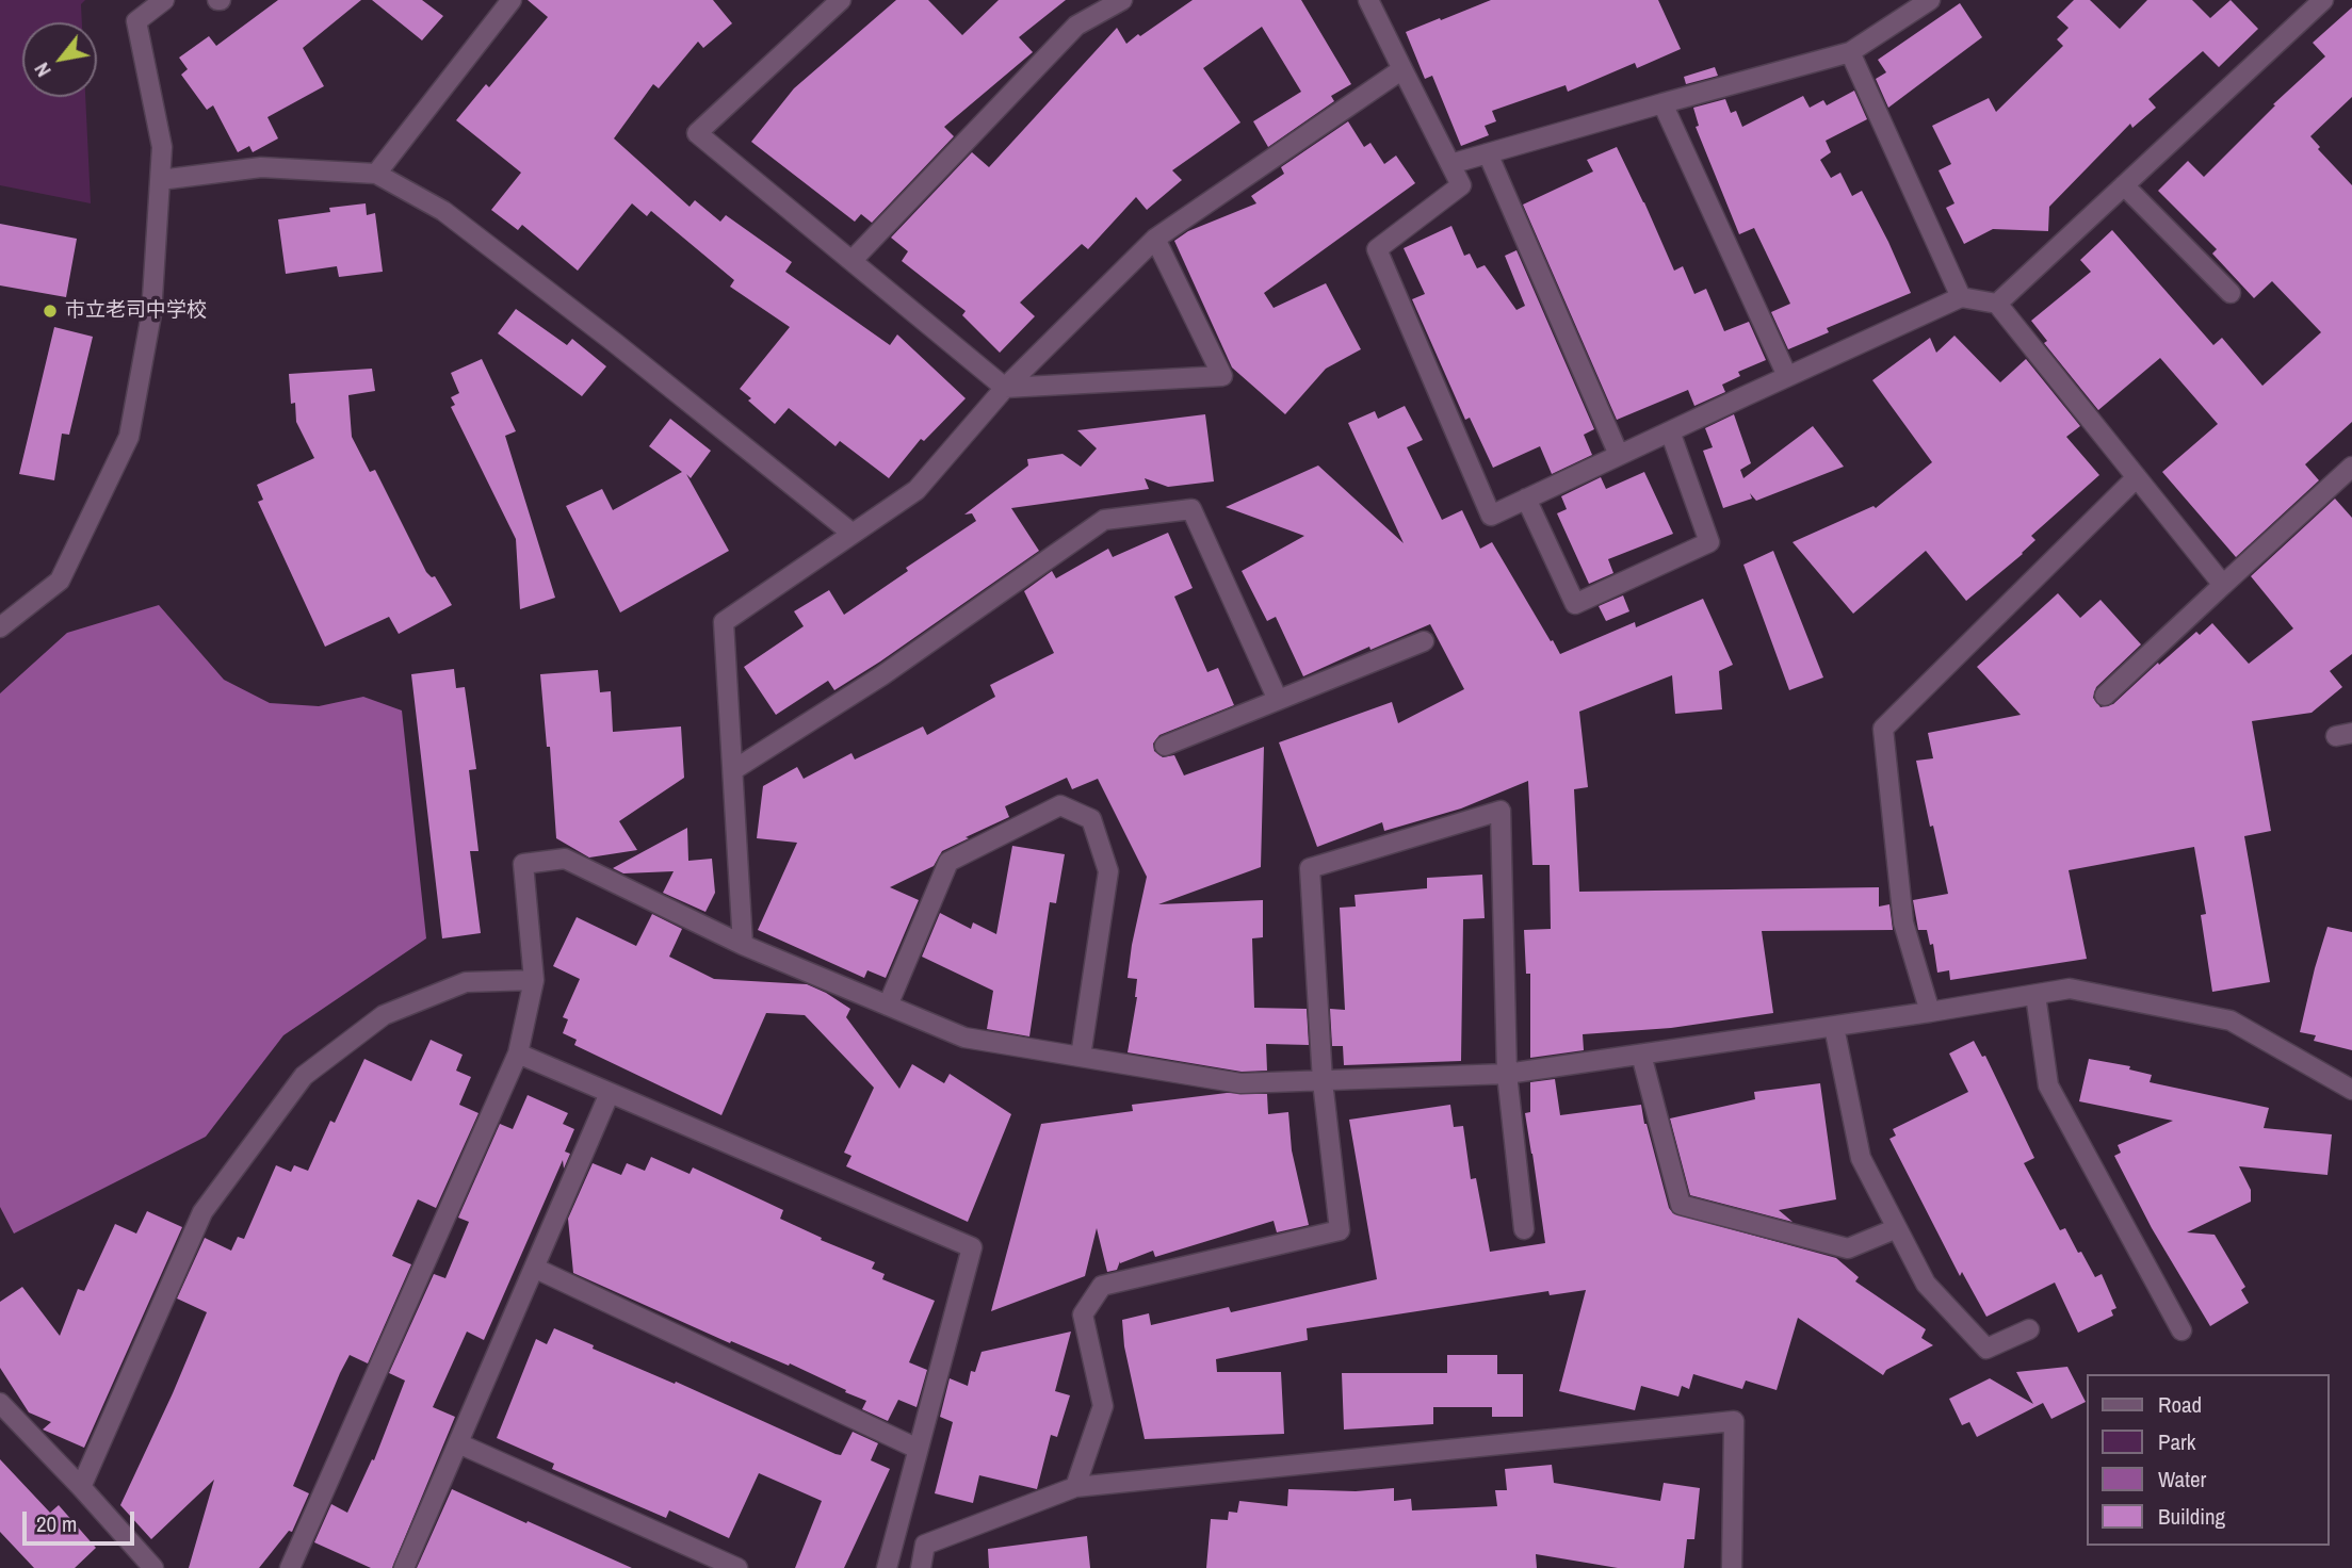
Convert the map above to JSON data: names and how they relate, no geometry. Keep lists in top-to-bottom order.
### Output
{
  "places": ["市立老司中学校"],
  "legend": [
    "Road",
    "Park",
    "Water",
    "Building"
  ],
  "scale_bar": "20 m",
  "north": "bottom left"
}
